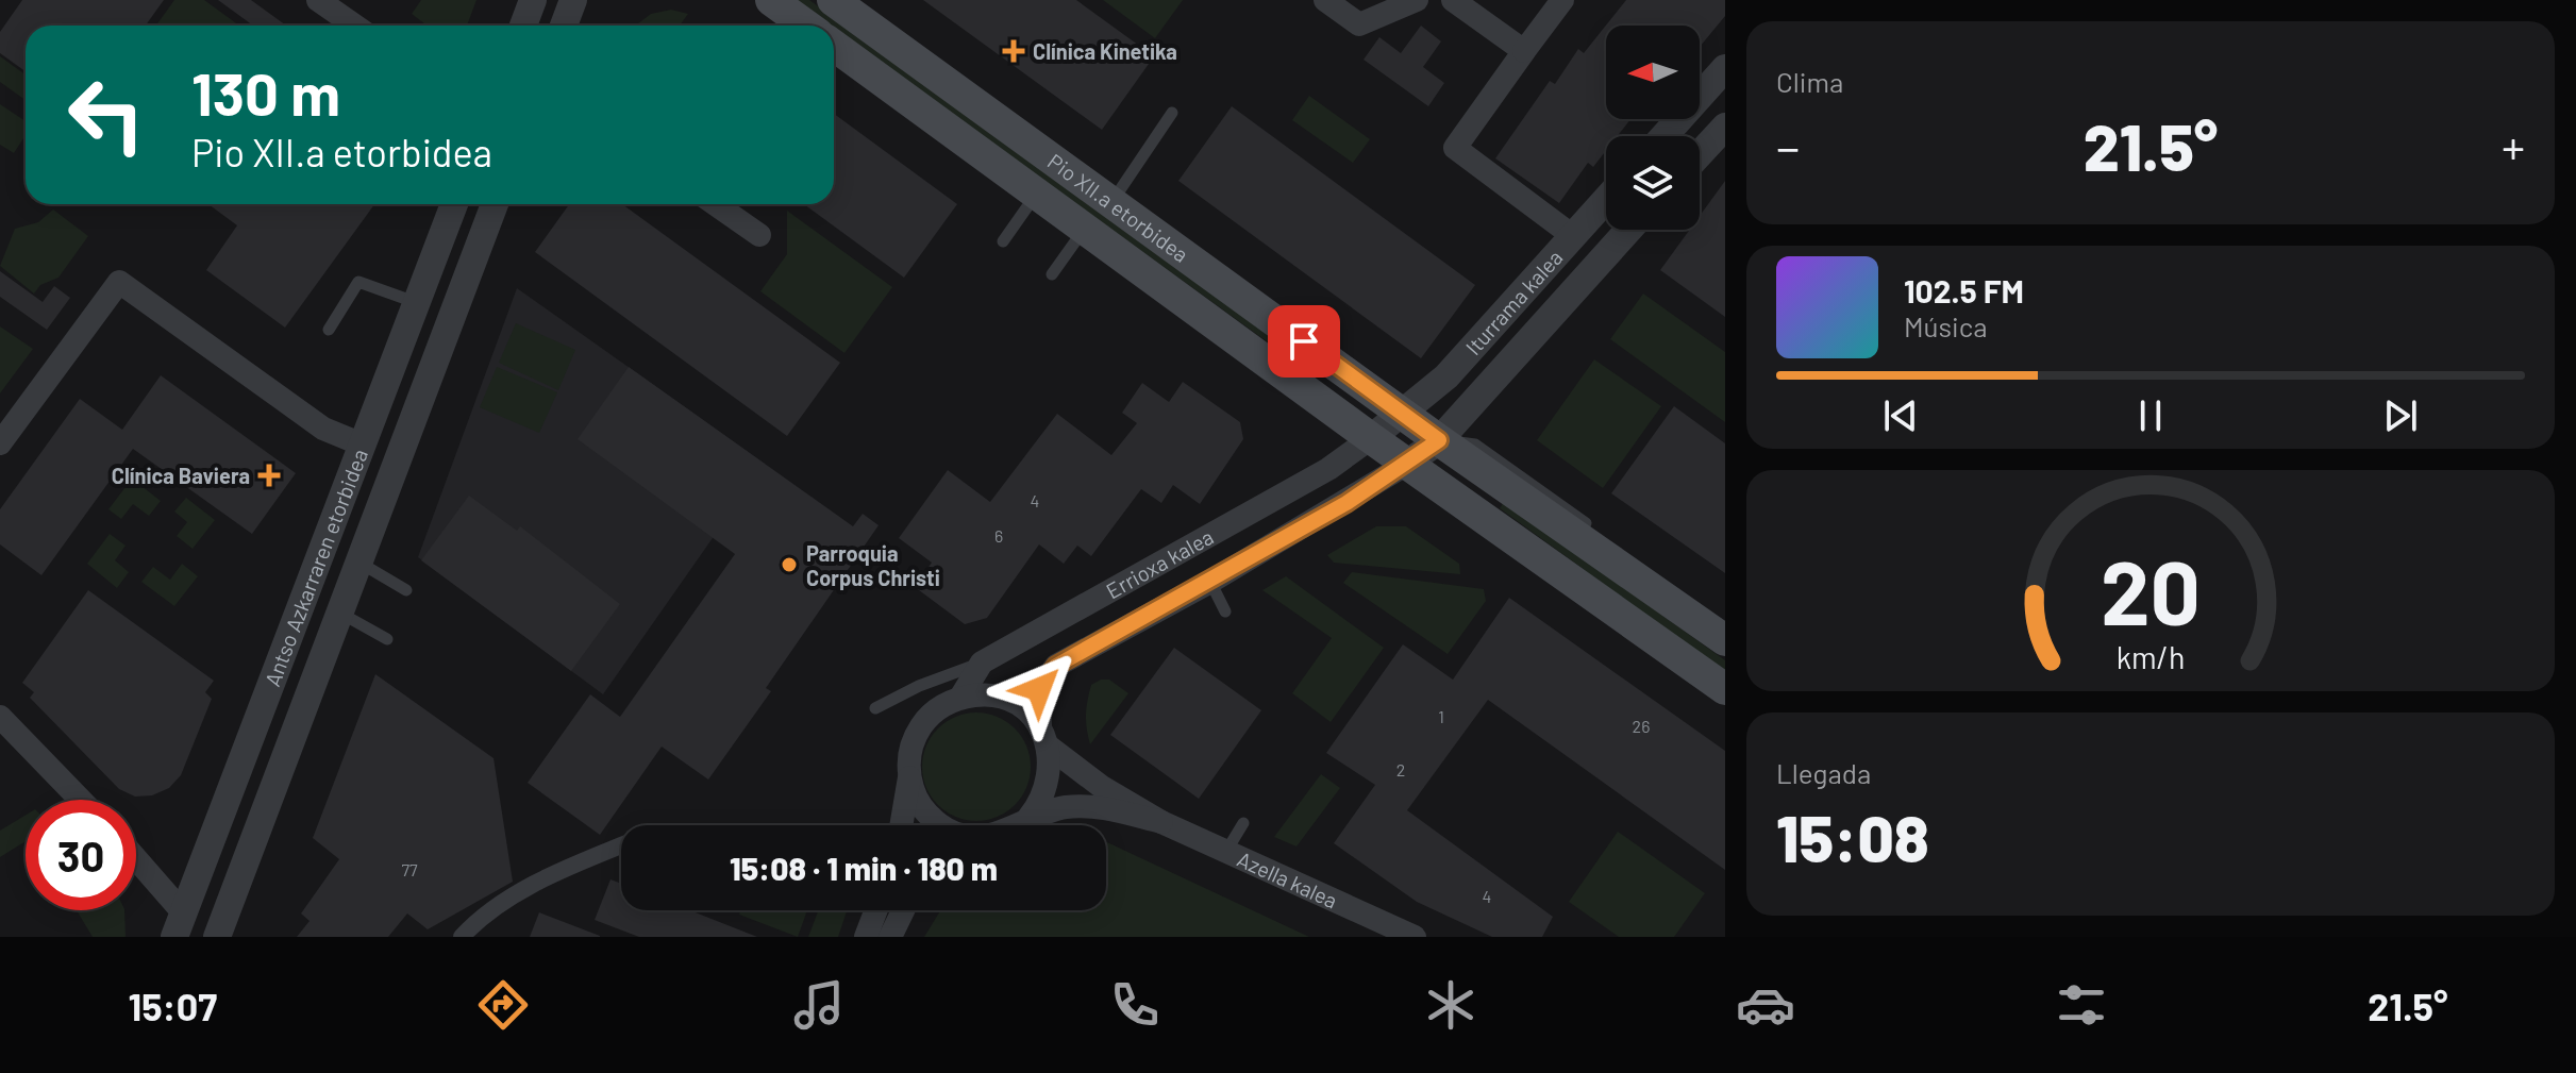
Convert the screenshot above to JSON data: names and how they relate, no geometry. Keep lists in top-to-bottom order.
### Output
{
  "streets": {
    "main road": ["Pio XII.a etorbidea"],
    "street": [
      "Iturrama kalea",
      "Errioxa kalea",
      "Antso Azkarraren etorbidea",
      "Azella kalea"
    ]
  },
  "crossings": [
    ["Pio XII.a etorbidea", "Iturrama kalea"],
    ["Pio XII.a etorbidea", "Errioxa kalea"],
    ["Errioxa kalea", "Azella kalea"]
  ],
  "places": {
    "health": ["Clínica Kinetika", "Clínica Baviera"],
    "other": ["Parroquia Corpus Christi"]
  },
  "house_numbers": [
    "4",
    "6",
    "1",
    "26",
    "2",
    "77",
    "4"
  ],
  "north": "left",
  "page": {
    "tile": [
      "Clima",
      ["Llegada", "15:08"]
    ],
    "turn": ["130 m", "Pio XII.a etorbidea"],
    "heat": ["−", "21.5°", "+"],
    "song": ["102.5 FM", "Música"],
    "limit": "30",
    "trip": "15:08 · 1 min · 180 m",
    "tabs": ["15:07", "21.5°"],
    "gauge": ["20", "km/h"]
  }
}
